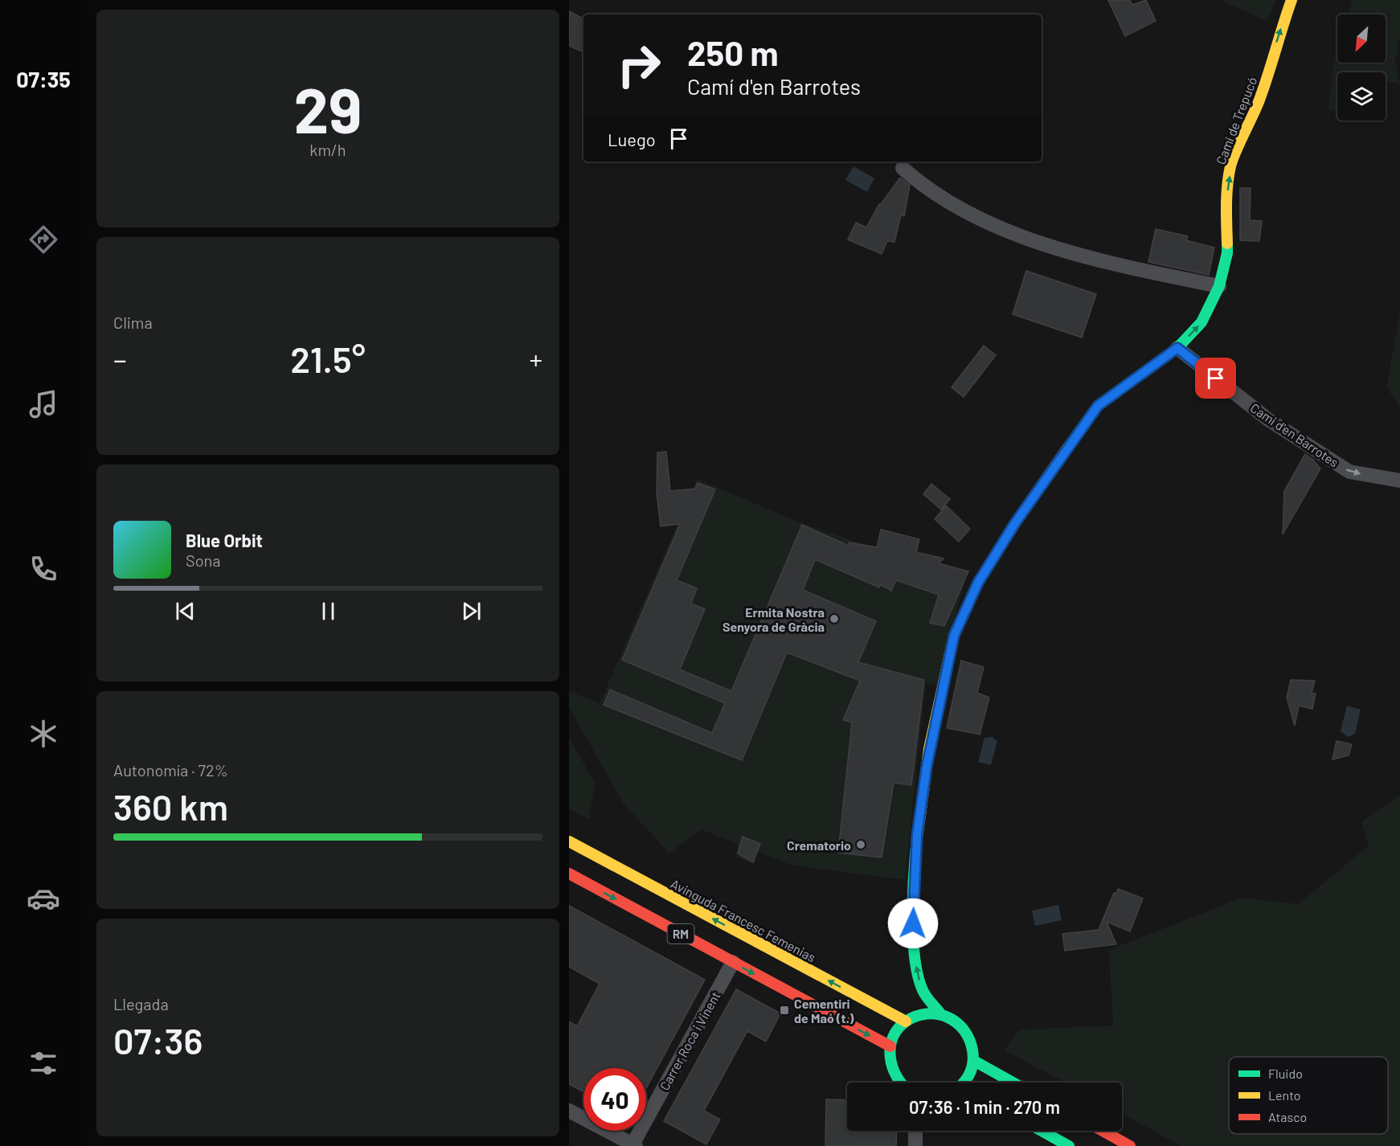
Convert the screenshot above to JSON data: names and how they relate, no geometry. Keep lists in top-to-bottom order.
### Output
{
  "streets": {
    "main road": ["Camí de Trepucó", "Avinguda Francesc Femenias", "RM"],
    "street": ["Camí d'en Barrotes", "Carrer Roca i Vinent"]
  },
  "crossings": [
    ["Camí de Trepucó", "Camí d'en Barrotes"],
    ["RM", "Carrer Roca i Vinent"]
  ],
  "one_way": ["Camí de Trepucó", "Camí d'en Barrotes"],
  "places": {
    "other": ["Ermita Nostra Senyora de Gràcia", "Crematorio"],
    "transit": ["Cementiri de Maó (t.)"]
  },
  "legend": ["Fluido", "Lento", "Atasco"],
  "north": "bottom left",
  "page": {
    "tabs": "07:35",
    "tile": [
      ["29", "km/h"],
      "Clima",
      ["Autonomía · 72%", "360 km"],
      ["Llegada", "07:36"]
    ],
    "turn": ["250 m", "Camí d'en Barrotes"],
    "then": "Luego",
    "heat": ["−", "21.5°", "+"],
    "song": ["Blue Orbit", "Sona"],
    "limit": "40",
    "trip": "07:36 · 1 min · 270 m"
  }
}
